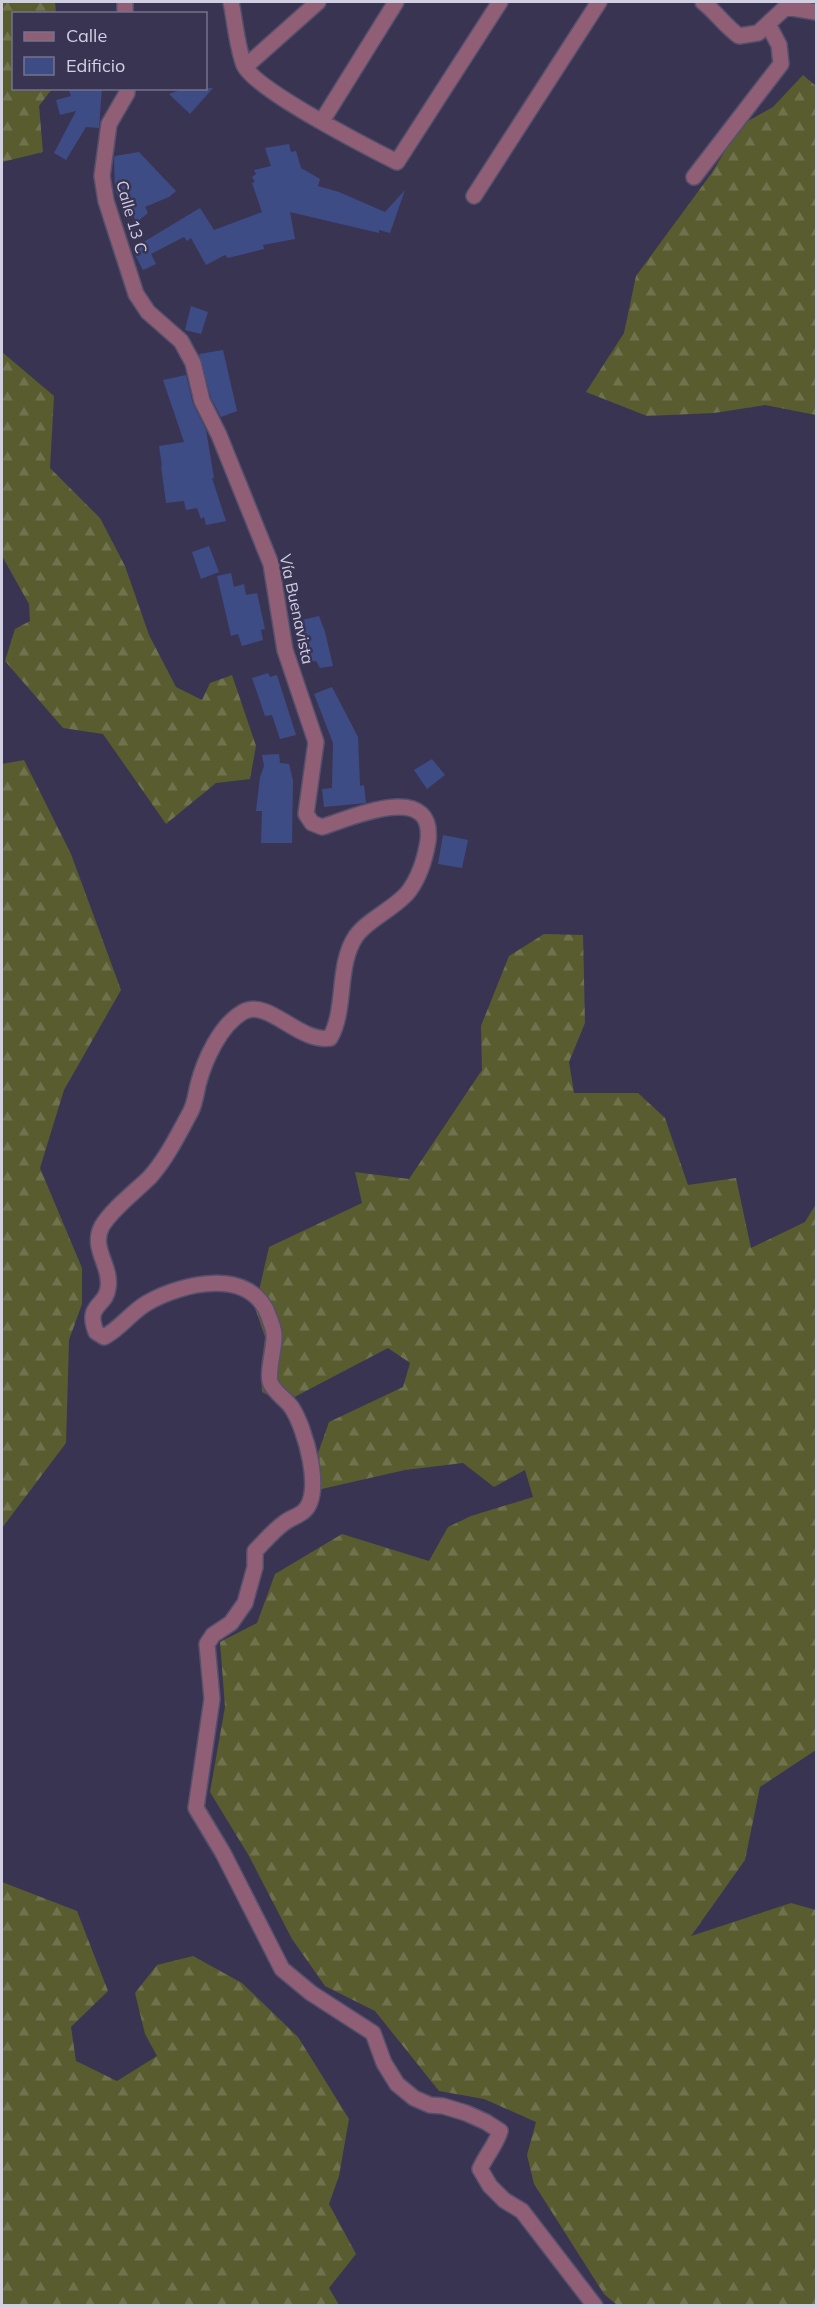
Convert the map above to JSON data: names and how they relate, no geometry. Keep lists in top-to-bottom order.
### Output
{
  "streets": {
    "street": ["Calle 13 C", "Vía Buenavista"]
  },
  "crossings": [
    ["Calle 13 C", "Vía Buenavista"]
  ],
  "legend": ["Calle", "Edificio"]
}
